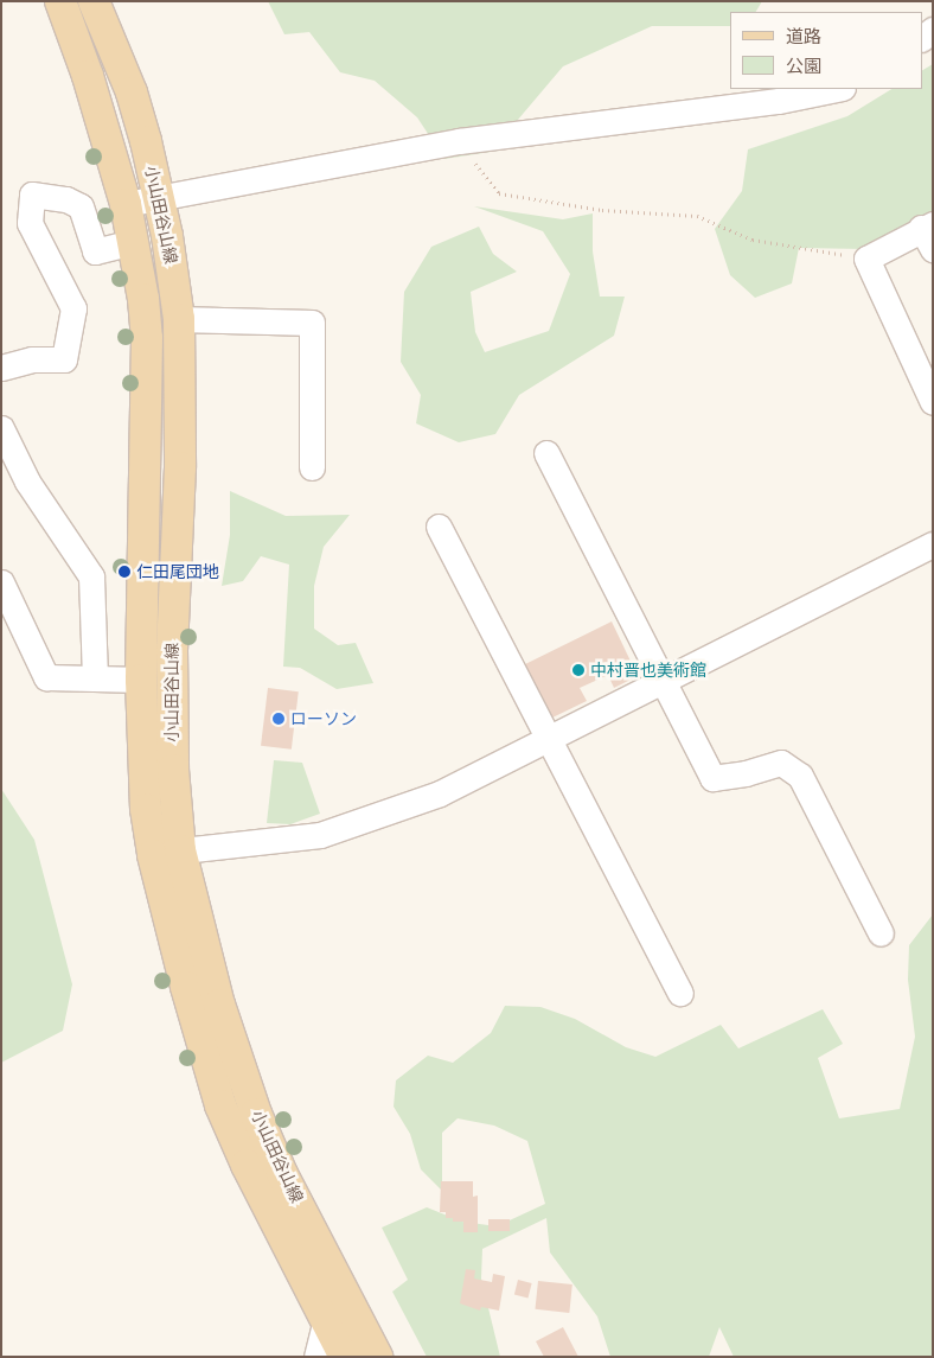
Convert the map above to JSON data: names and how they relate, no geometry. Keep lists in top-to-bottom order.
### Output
{
  "streets": {
    "main road": ["小山田谷山線"]
  },
  "places": ["仁田尾団地", "中村晋也美術館", "ローソン"],
  "legend": ["道路", "公園"]
}
